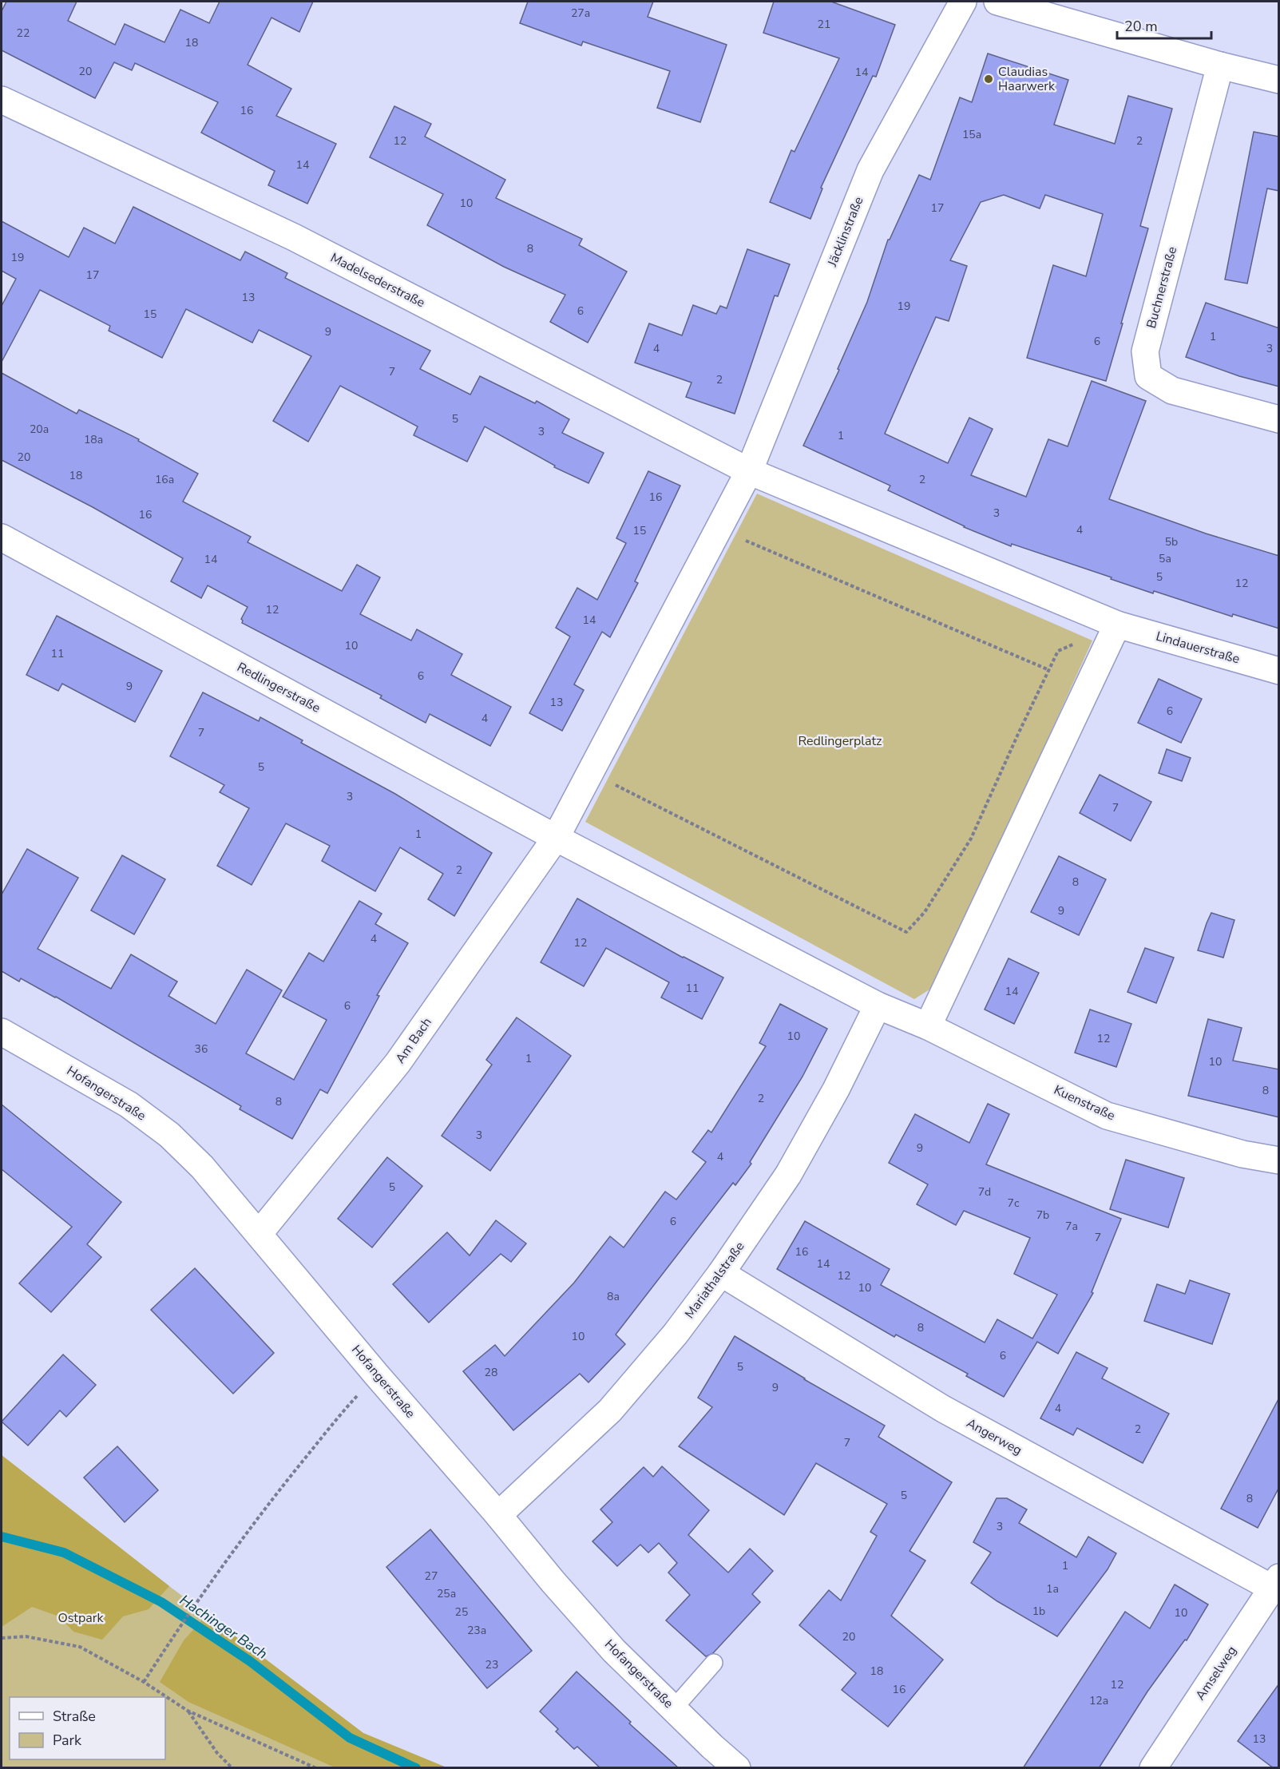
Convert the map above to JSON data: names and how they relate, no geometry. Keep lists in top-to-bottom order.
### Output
{
  "streets": {
    "street": [
      "Jäcklinstraße",
      "Madelsederstraße",
      "Buchnerstraße",
      "Lindauerstraße",
      "Redlingerstraße",
      "Am Bach",
      "Hofangerstraße",
      "Kuenstraße",
      "Mariathalstraße",
      "Angerweg",
      "Amselweg"
    ]
  },
  "crossings": [
    ["Jäcklinstraße", "Madelsederstraße"],
    ["Redlingerstraße", "Am Bach"],
    ["Am Bach", "Hofangerstraße"],
    ["Hofangerstraße", "Mariathalstraße"],
    ["Mariathalstraße", "Angerweg"],
    ["Angerweg", "Amselweg"]
  ],
  "water": ["Hachinger Bach"],
  "parks": ["Redlingerplatz", "Ostpark"],
  "places": ["Claudias Haarwerk"],
  "house_numbers": [
    "27a",
    "21",
    "22",
    "18",
    "20",
    "14",
    "16",
    "15a",
    "12",
    "2",
    "14",
    "10",
    "17",
    "8",
    "19",
    "17",
    "13",
    "19",
    "6",
    "15",
    "9",
    "1",
    "6",
    "4",
    "3",
    "7",
    "2",
    "5",
    "20a",
    "3",
    "1",
    "18a",
    "20",
    "18",
    "16a",
    "2",
    "16",
    "3",
    "16",
    "4",
    "15",
    "5b",
    "5a",
    "14",
    "5",
    "12",
    "12",
    "14",
    "10",
    "11",
    "6",
    "9",
    "13",
    "6",
    "4",
    "7",
    "5",
    "3",
    "7",
    "1",
    "2",
    "8",
    "9",
    "4",
    "12",
    "11",
    "14",
    "6",
    "10",
    "12",
    "36",
    "1",
    "10",
    "8",
    "2",
    "8",
    "3",
    "9",
    "4",
    "5",
    "7d",
    "7c",
    "7b",
    "6",
    "7a",
    "7",
    "16",
    "14",
    "12",
    "10",
    "8a",
    "8",
    "10",
    "6",
    "5",
    "28",
    "9",
    "4",
    "2",
    "7",
    "5",
    "8",
    "3",
    "1",
    "27",
    "1a",
    "25a",
    "1b",
    "25",
    "10",
    "23a",
    "20",
    "23",
    "18",
    "12",
    "16",
    "12a",
    "13"
  ],
  "legend": ["Straße", "Park"],
  "scale_bar": "20 m"
}
